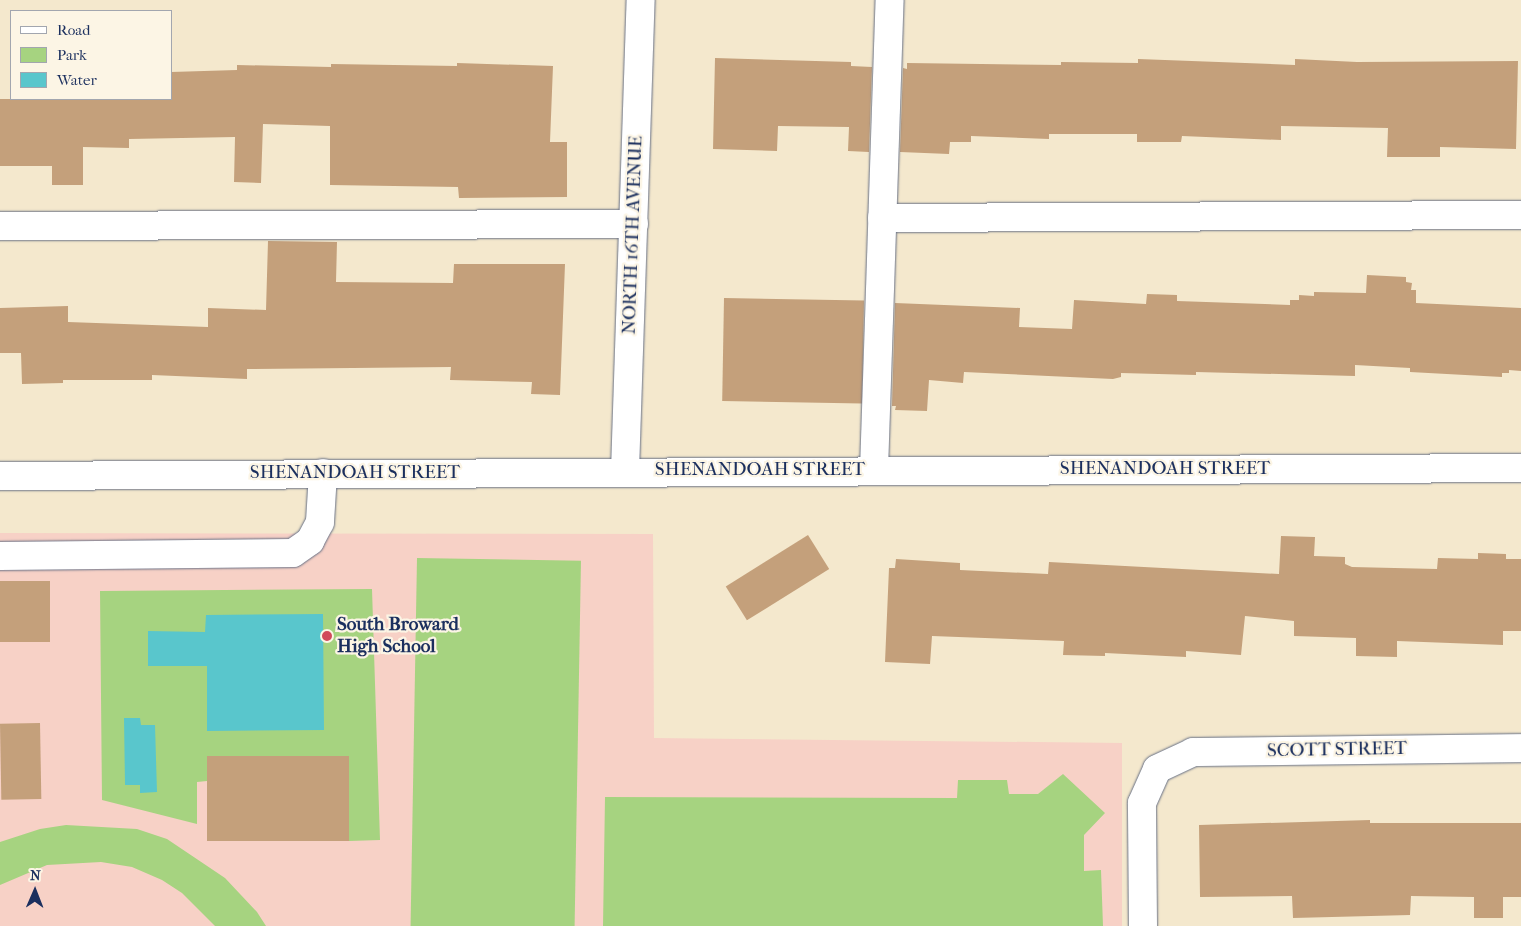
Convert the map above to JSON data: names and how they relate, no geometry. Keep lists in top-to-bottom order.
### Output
{
  "streets": {
    "street": ["NORTH 16TH AVENUE", "SHENANDOAH STREET", "SCOTT STREET"]
  },
  "crossings": [
    ["NORTH 16TH AVENUE", "SHENANDOAH STREET"]
  ],
  "places": ["South Broward High School"],
  "legend": ["Road", "Park", "Water"],
  "north": "top"
}
